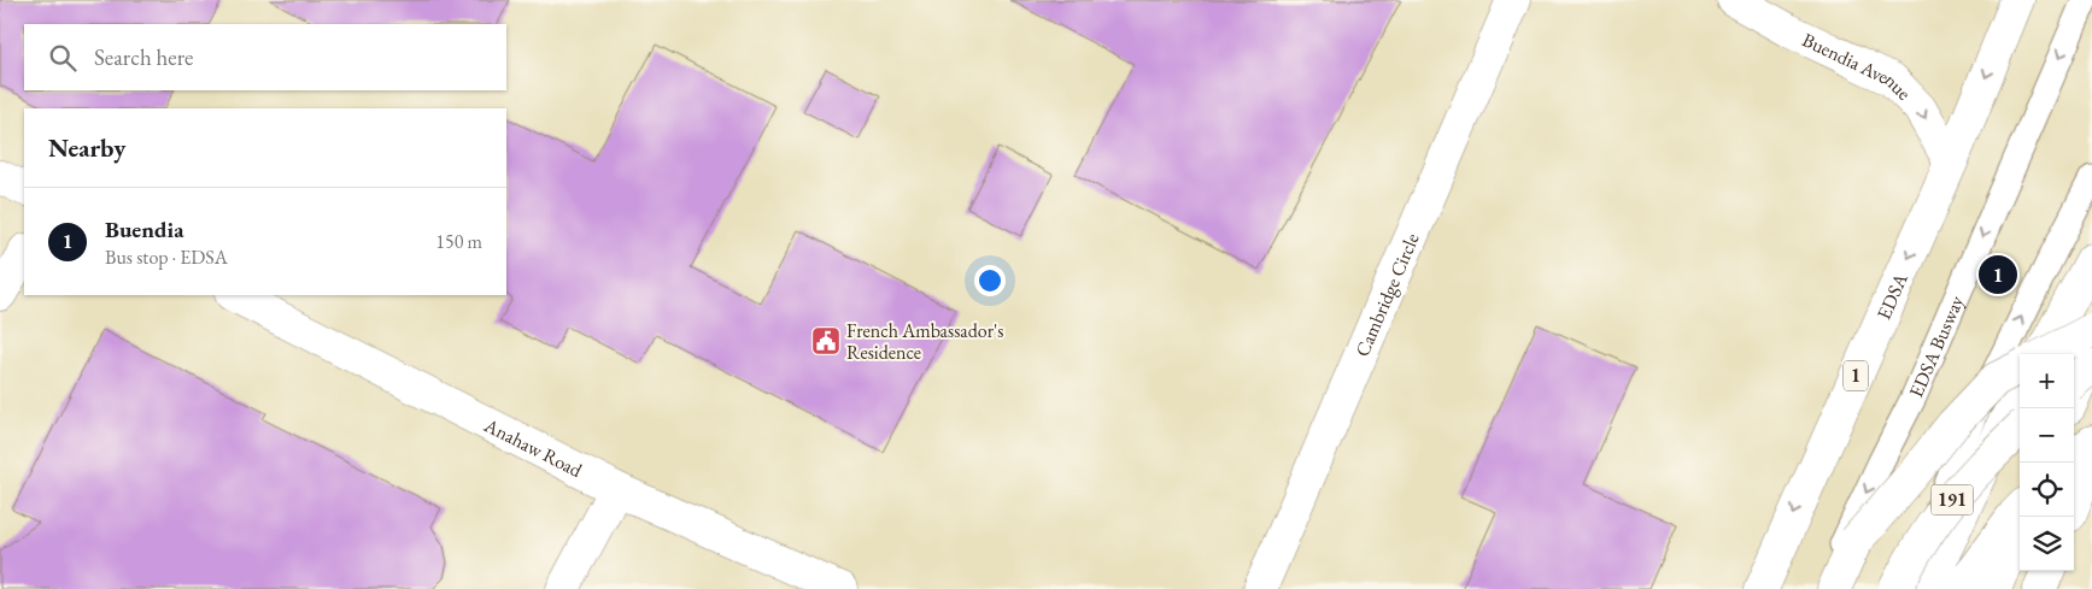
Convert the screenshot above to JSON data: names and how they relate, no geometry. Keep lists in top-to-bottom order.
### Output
{
  "streets": {
    "main road": [
      "Buendia Avenue",
      "Cambridge Circle",
      "EDSA",
      "1",
      "Anahaw Road",
      "191"
    ],
    "lane": ["EDSA Busway"]
  },
  "crossings": [
    ["Buendia Avenue", "EDSA"]
  ],
  "one_way": ["Buendia Avenue"],
  "places": {
    "public building": ["French Ambassador's Residence"]
  },
  "page": {
    "search": "Search here",
    "heading": "Nearby",
    "list": [
      {
        "mark": "1",
        "name": "Buendia",
        "note": "Bus stop · EDSA",
        "value": "150 m"
      }
    ],
    "pins": "1",
    "map_buttons": ["+", "−"]
  }
}
